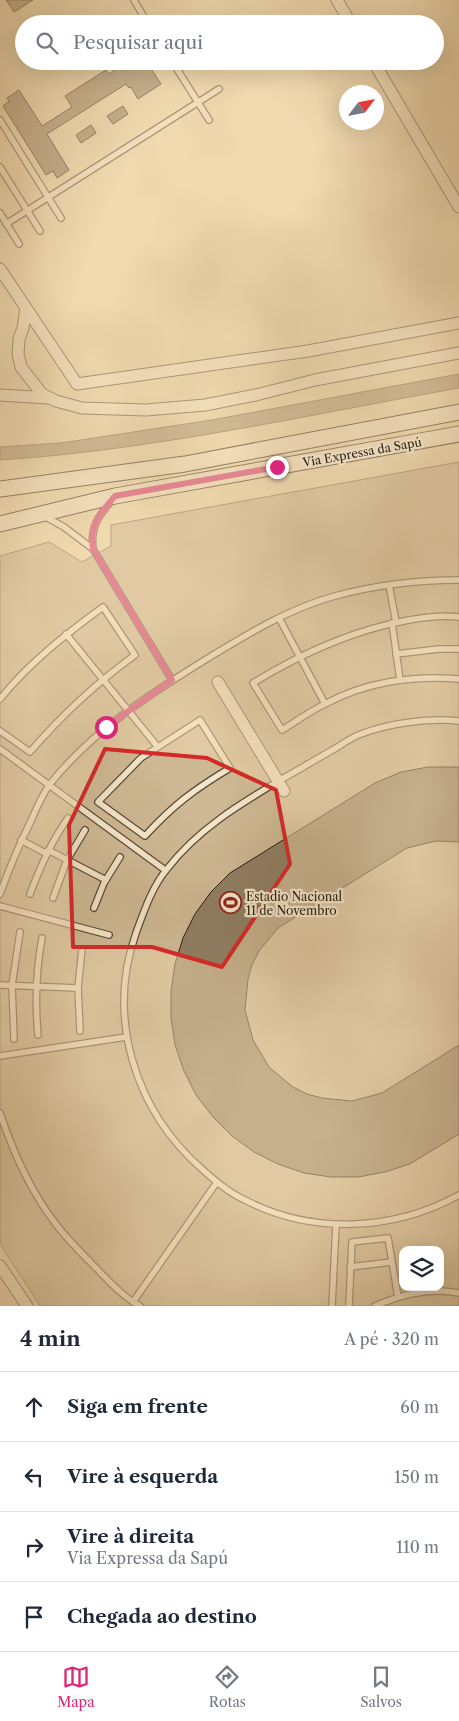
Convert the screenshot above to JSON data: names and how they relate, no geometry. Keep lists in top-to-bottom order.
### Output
{
  "streets": {
    "main road": ["Via Expressa da Sapú"]
  },
  "places": {
    "sports": ["Estadio Nacional 11 de Novembro"]
  },
  "north": "top right",
  "page": {
    "search": "Pesquisar aqui",
    "heading": ["4 min", "A pé · 320 m"],
    "list": [
      ["Siga em frente", "60 m"],
      ["Vire à esquerda", "150 m"],
      ["Vire à direita", "Via Expressa da Sapú", "110 m"],
      "Chegada ao destino"
    ],
    "nav": ["Mapa", "Rotas", "Salvos"]
  }
}
